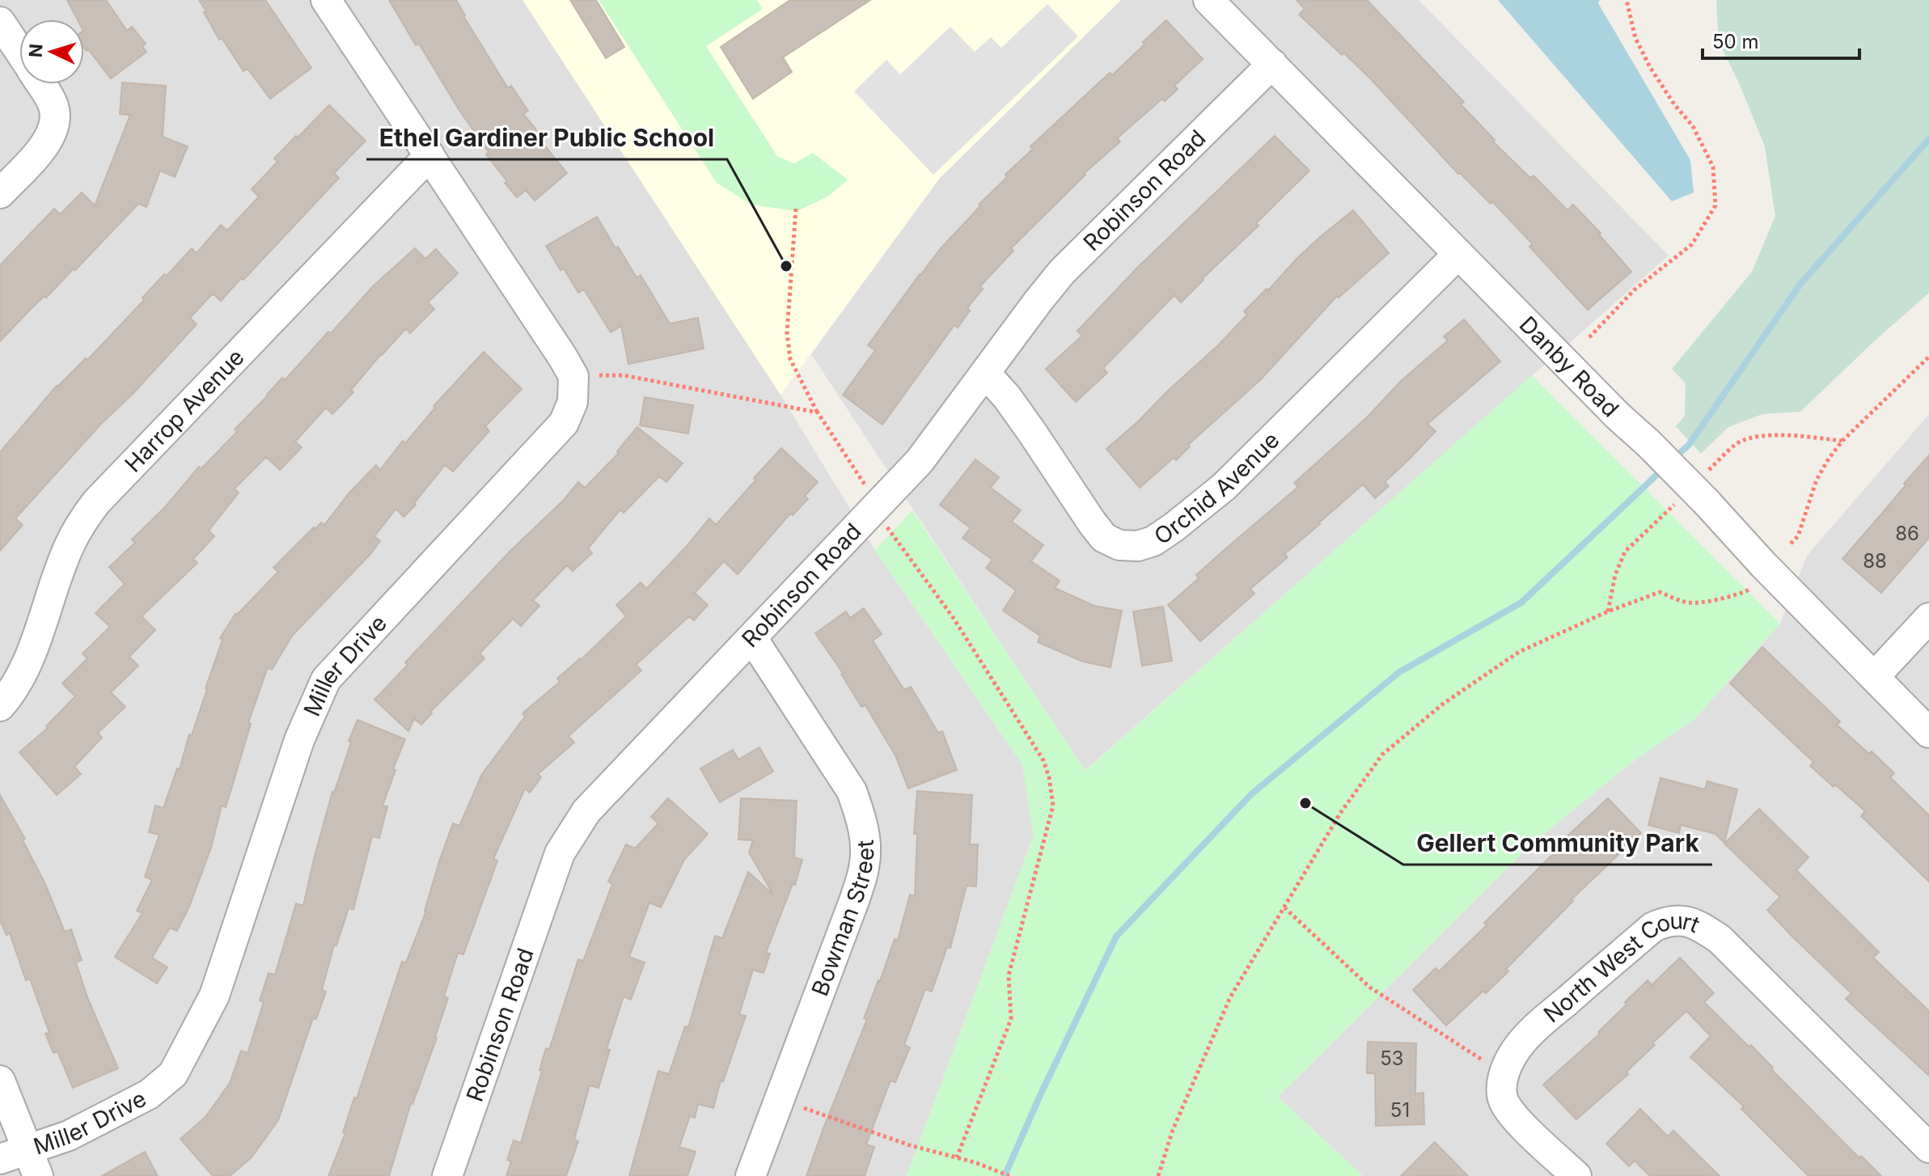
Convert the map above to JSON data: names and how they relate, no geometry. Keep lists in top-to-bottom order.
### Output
{
  "streets": {
    "street": [
      "Robinson Road",
      "Danby Road",
      "Harrop Avenue",
      "Orchid Avenue",
      "Miller Drive",
      "Bowman Street",
      "North West Court"
    ]
  },
  "crossings": [
    ["Robinson Road", "Danby Road"],
    ["Robinson Road", "Orchid Avenue"],
    ["Robinson Road", "Bowman Street"],
    ["Danby Road", "Orchid Avenue"],
    ["Harrop Avenue", "Miller Drive"]
  ],
  "places": ["Ethel Gardiner Public School", "Gellert Community Park"],
  "house_numbers": [
    "86",
    "88",
    "53",
    "51"
  ],
  "scale_bar": "50 m",
  "north": "left"
}
